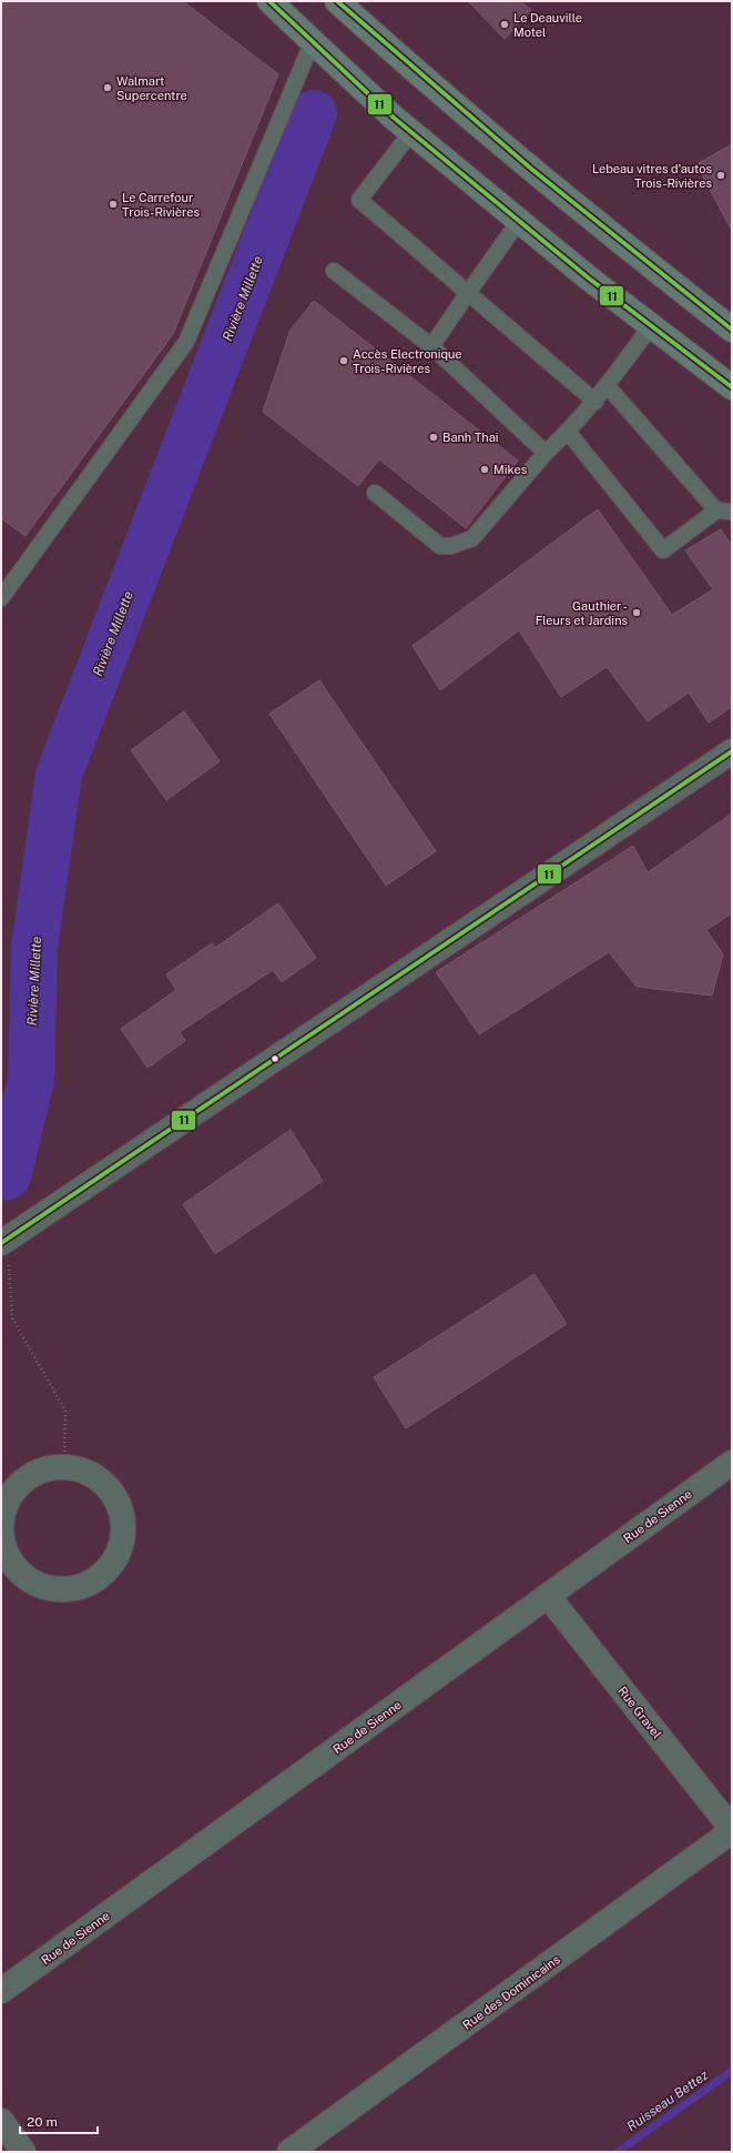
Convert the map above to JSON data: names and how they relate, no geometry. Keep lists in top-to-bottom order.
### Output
{
  "streets": {
    "street": ["Rue de Sienne", "Rue Gravel", "Rue des Dominicains"]
  },
  "crossings": [
    ["Rue de Sienne", "Rue Gravel"],
    ["Rue Gravel", "Rue des Dominicains"]
  ],
  "water": ["Rivière Millette", "Ruisseau Bettez"],
  "places": [
    "Le Deauville Motel",
    "Walmart Supercentre",
    "Lebeau vitres d'autos Trois-Rivières",
    "Le Carrefour Trois-Rivières",
    "Accès Electronique Trois-Rivières",
    "Banh Thai",
    "Mikes",
    "Gauthier - Fleurs et Jardins"
  ],
  "lines": ["transit line 11"],
  "scale_bar": "20 m"
}
